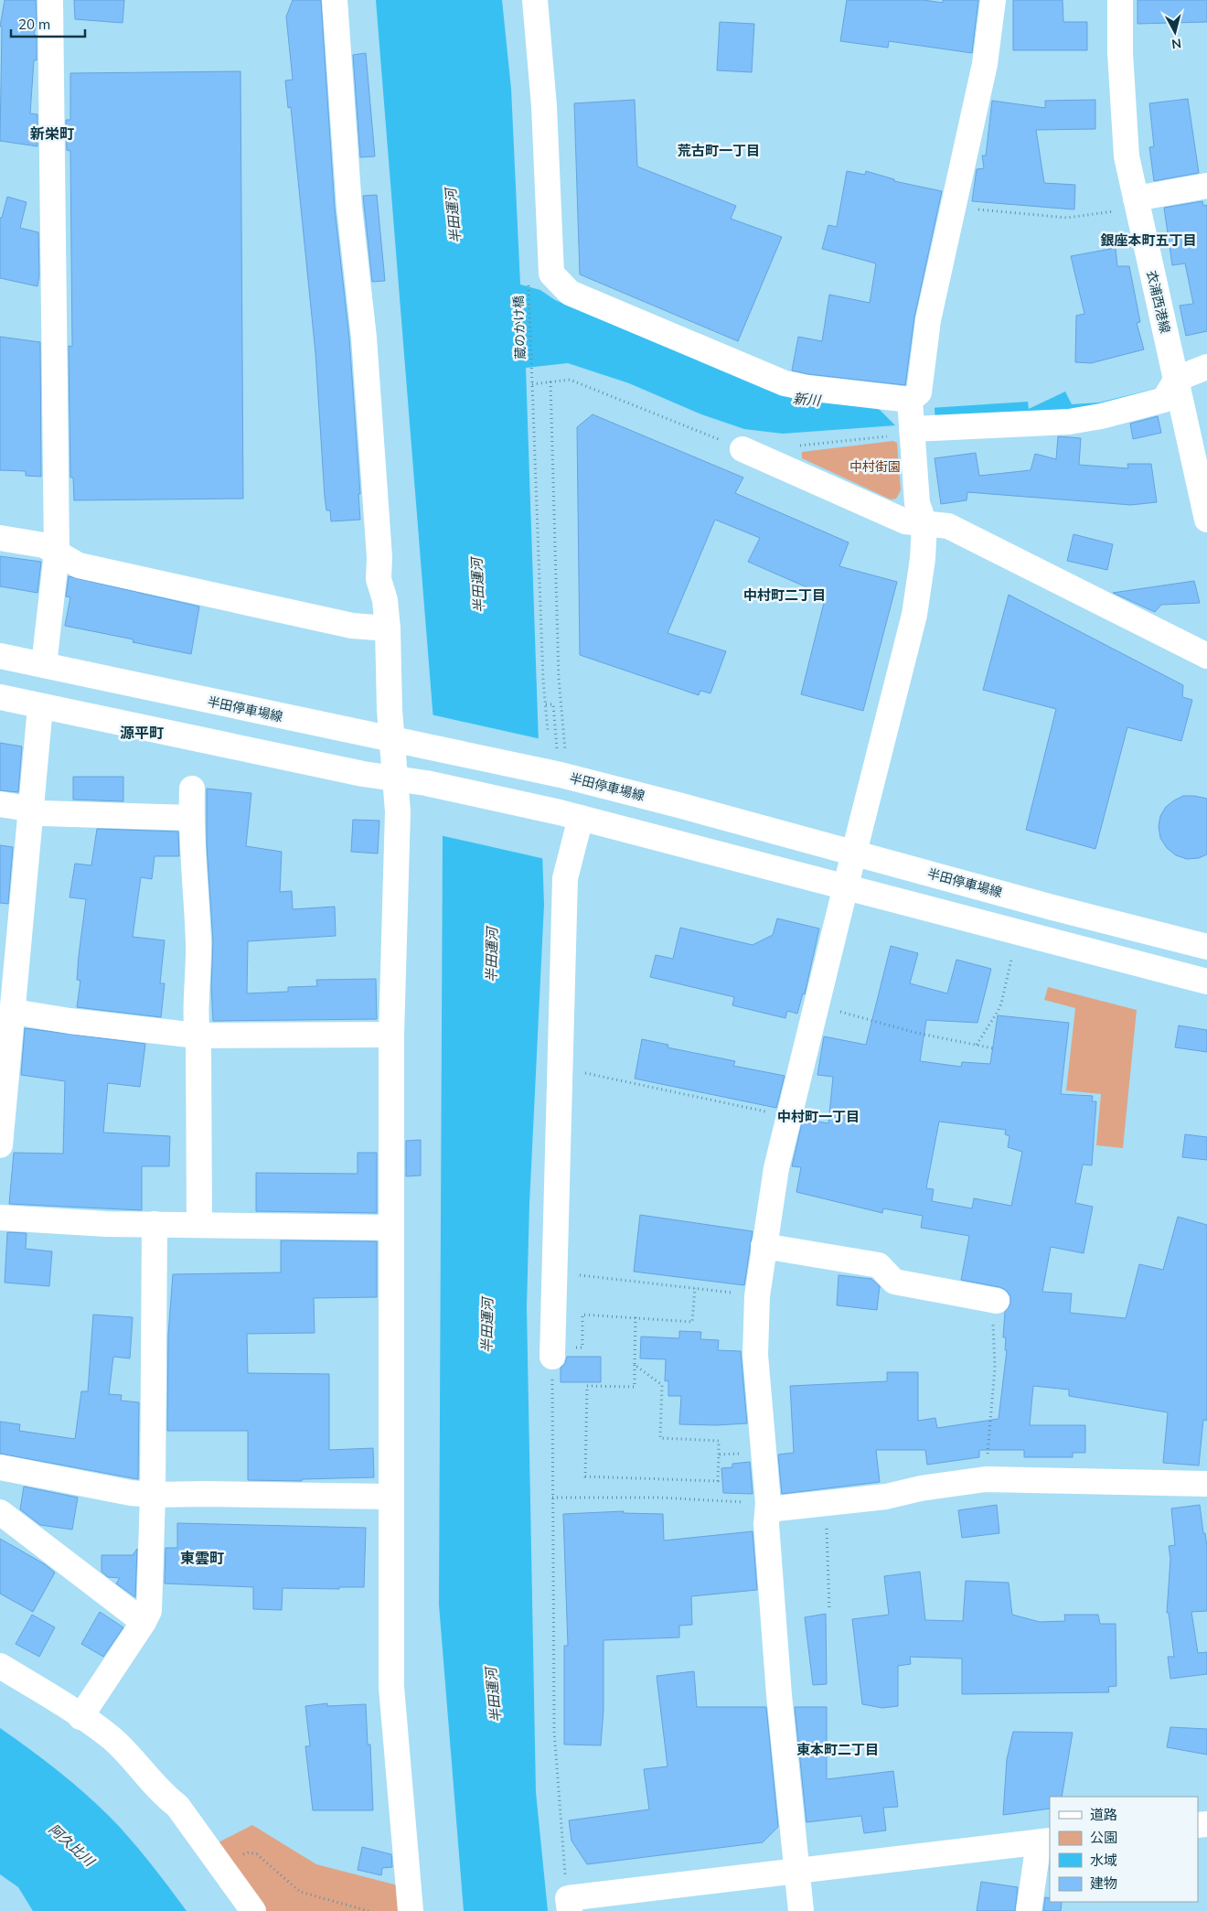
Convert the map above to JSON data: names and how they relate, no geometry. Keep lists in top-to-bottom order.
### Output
{
  "streets": {
    "street": ["衣浦西港線", "半田停車場線"],
    "path": ["蔵のかけ橋"]
  },
  "districts": [
    "新栄町",
    "荒古町一丁目",
    "銀座本町五丁目",
    "中村町二丁目",
    "源平町",
    "中村町一丁目",
    "東雲町",
    "東本町二丁目"
  ],
  "water": ["半田運河", "新川", "阿久比川"],
  "parks": ["中村街園"],
  "legend": [
    "道路",
    "公園",
    "水域",
    "建物"
  ],
  "scale_bar": "20 m",
  "north": "bottom"
}
